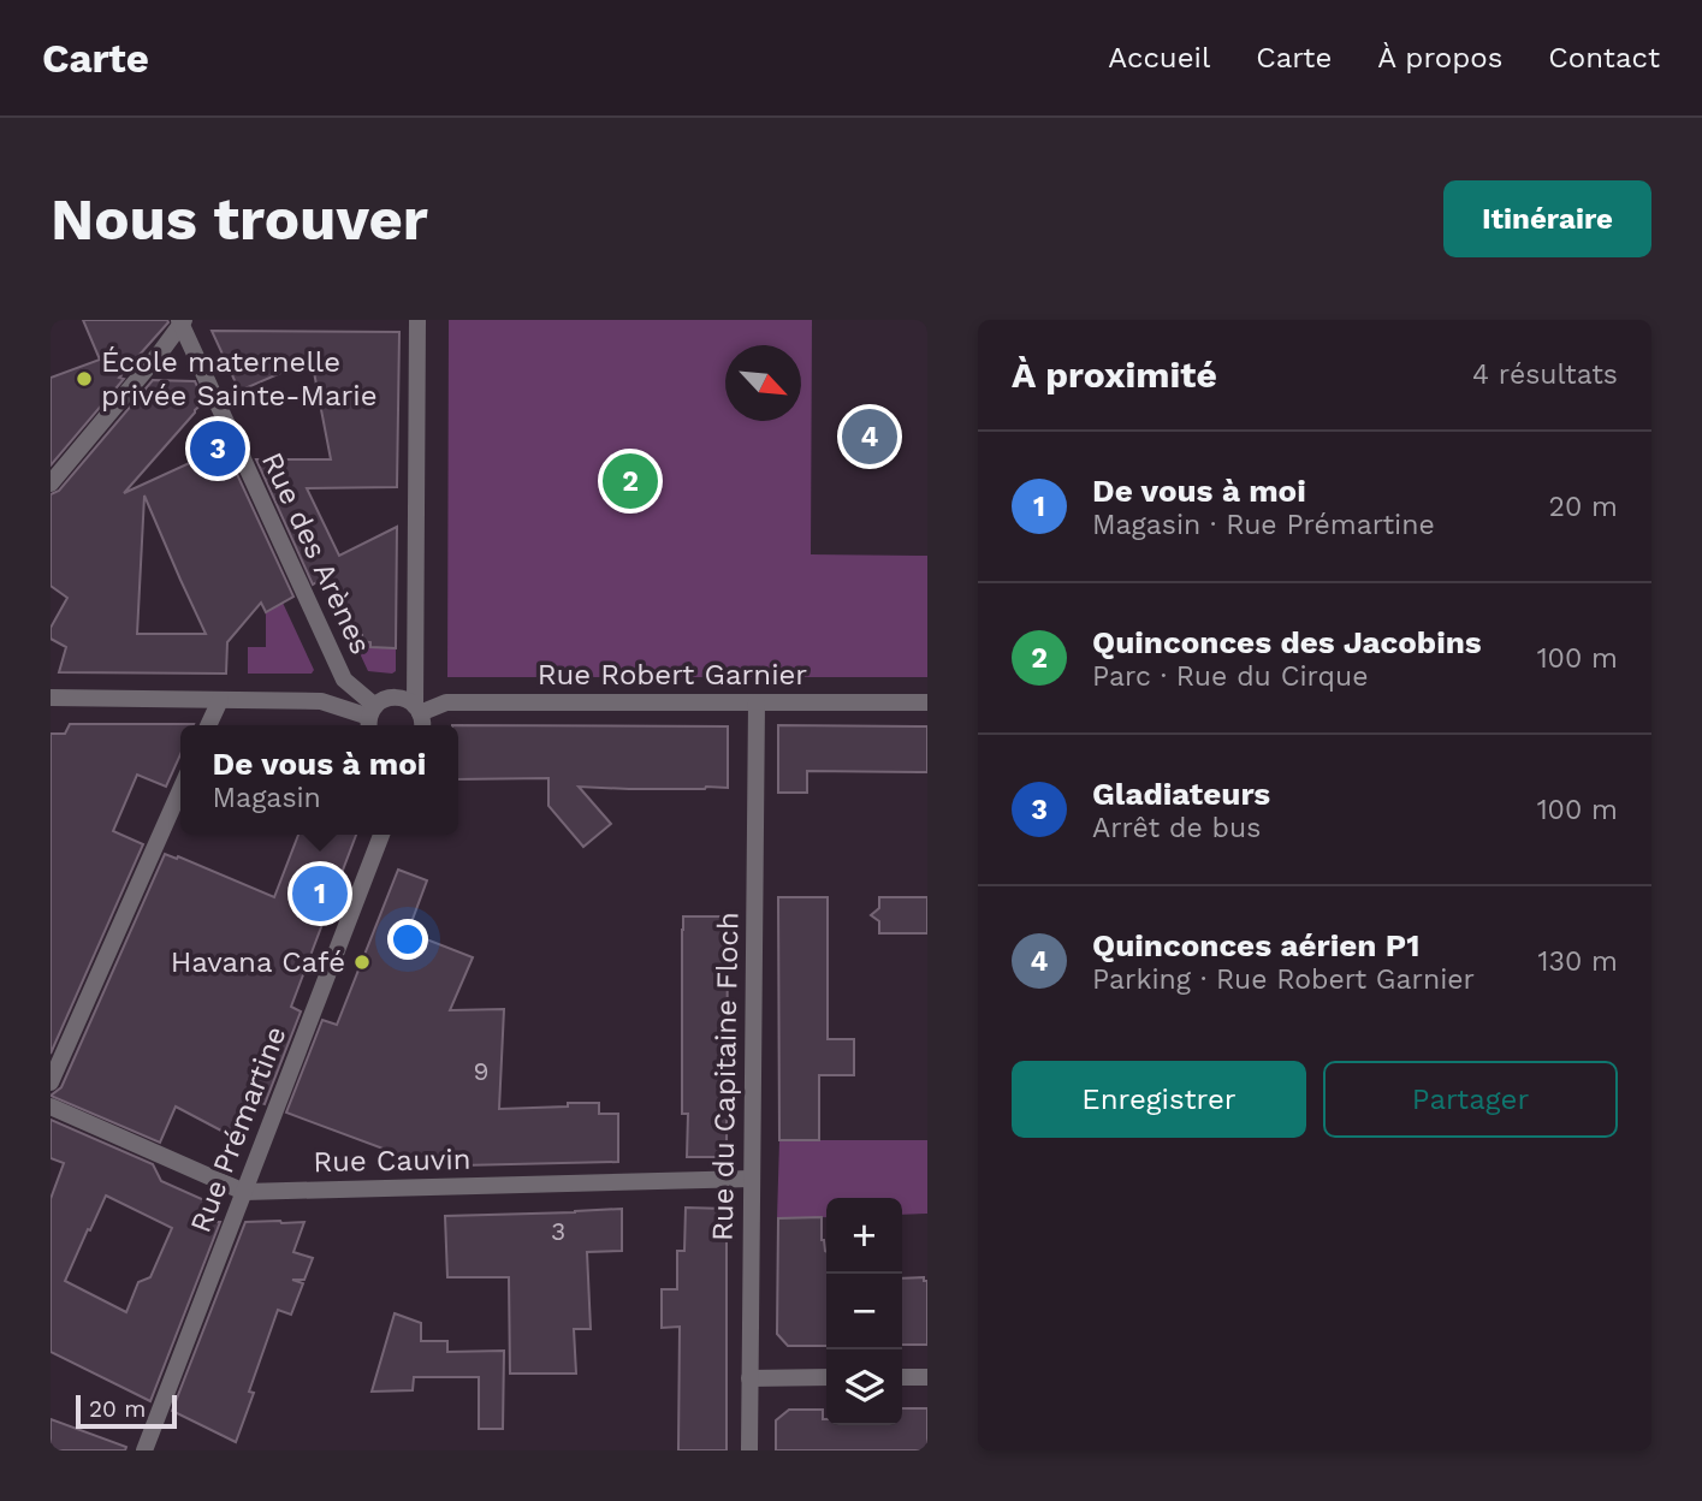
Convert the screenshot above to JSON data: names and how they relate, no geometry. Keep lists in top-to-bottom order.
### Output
{
  "streets": {
    "street": [
      "Rue des Arènes",
      "Rue Robert Garnier",
      "Rue du Capitaine Floch",
      "Rue Prémartine",
      "Rue Cauvin"
    ]
  },
  "crossings": [
    ["Rue des Arènes", "Rue Robert Garnier"],
    ["Rue Robert Garnier", "Rue du Capitaine Floch"],
    ["Rue du Capitaine Floch", "Rue Cauvin"],
    ["Rue Prémartine", "Rue Cauvin"]
  ],
  "places": ["École maternelle privée Sainte-Marie", "Havana Café"],
  "house_numbers": ["9", "3"],
  "scale_bar": "20 m",
  "north": "bottom right",
  "page": {
    "header": "Carte",
    "nav": [
      "Accueil",
      "Carte",
      "À propos",
      "Contact"
    ],
    "buttons": [
      "Itinéraire",
      ["Enregistrer", "Partager"]
    ],
    "title": "Nous trouver",
    "heading": ["À proximité", "4 résultats"],
    "pins": [
      "4",
      "3",
      "2",
      "1"
    ],
    "list": [
      {
        "mark": "1",
        "name": "De vous à moi",
        "note": "Magasin · Rue Prémartine",
        "value": "20 m"
      },
      {
        "mark": "2",
        "name": "Quinconces des Jacobins",
        "note": "Parc · Rue du Cirque",
        "value": "100 m"
      },
      {
        "mark": "3",
        "name": "Gladiateurs",
        "note": "Arrêt de bus",
        "value": "100 m"
      },
      {
        "mark": "4",
        "name": "Quinconces aérien P1",
        "note": "Parking · Rue Robert Garnier",
        "value": "130 m"
      }
    ],
    "popup": ["De vous à moi", "Magasin"],
    "map_buttons": ["+", "−"],
    "scale": "20 m"
  }
}
